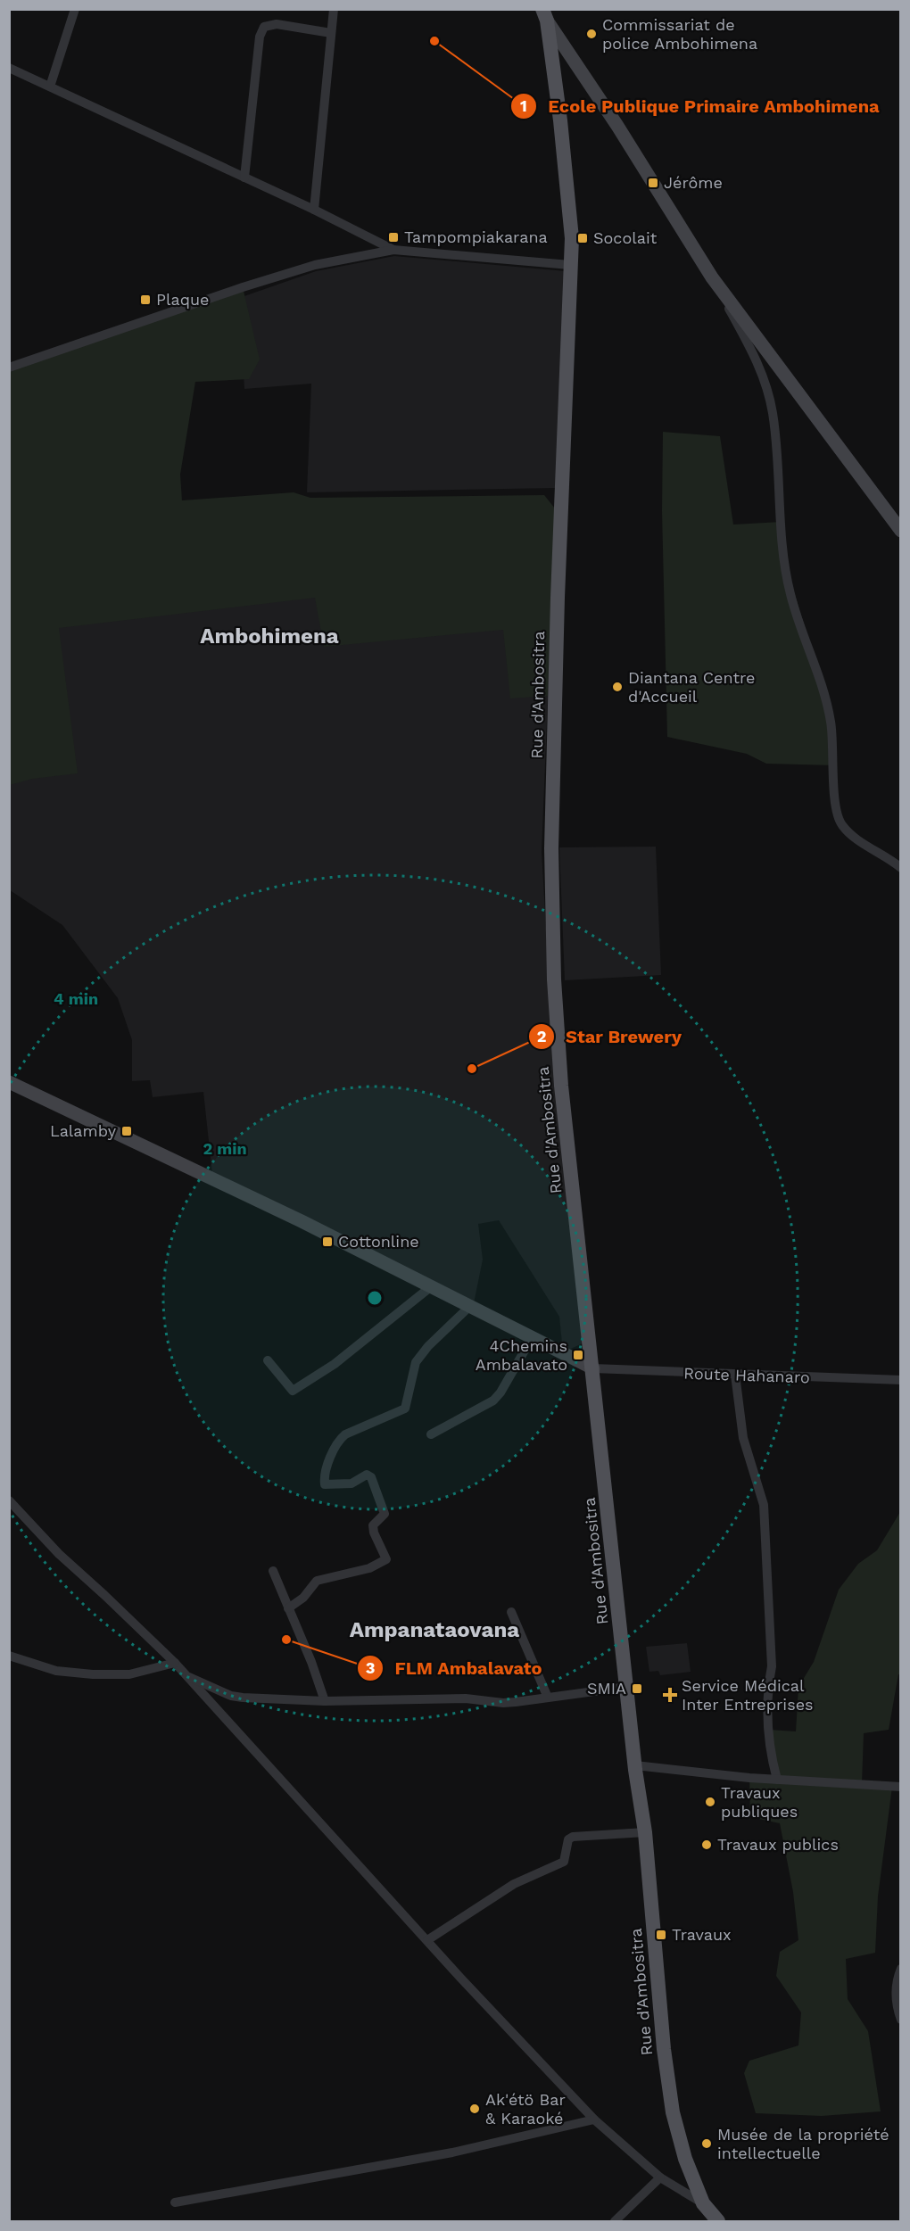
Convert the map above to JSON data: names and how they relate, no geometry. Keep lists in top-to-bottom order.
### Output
{
  "streets": {
    "main road": ["Rue d'Ambositra"],
    "street": ["Route Hahanaro"]
  },
  "crossings": [
    ["Rue d'Ambositra", "Route Hahanaro"]
  ],
  "districts": ["Ambohimena", "Ampanataovana"],
  "places": {
    "other": [
      "Commissariat de police Ambohimena",
      "Ecole Publique Primaire Ambohimena",
      "Diantana Centre d'Accueil",
      "Star Brewery",
      "FLM Ambalavato",
      "Travaux publiques",
      "Travaux publics",
      "Ak'étö Bar & Karaoké",
      "Musée de la propriété intellectuelle"
    ],
    "transit": [
      "Jérôme",
      "Tampompiakarana",
      "Socolait",
      "Plaque",
      "Lalamby",
      "Cottonline",
      "4Chemins Ambalavato",
      "SMIA",
      "Travaux"
    ],
    "health": ["Service Médical Inter Entreprises"]
  },
  "rings": ["4 min", "2 min"]
}
